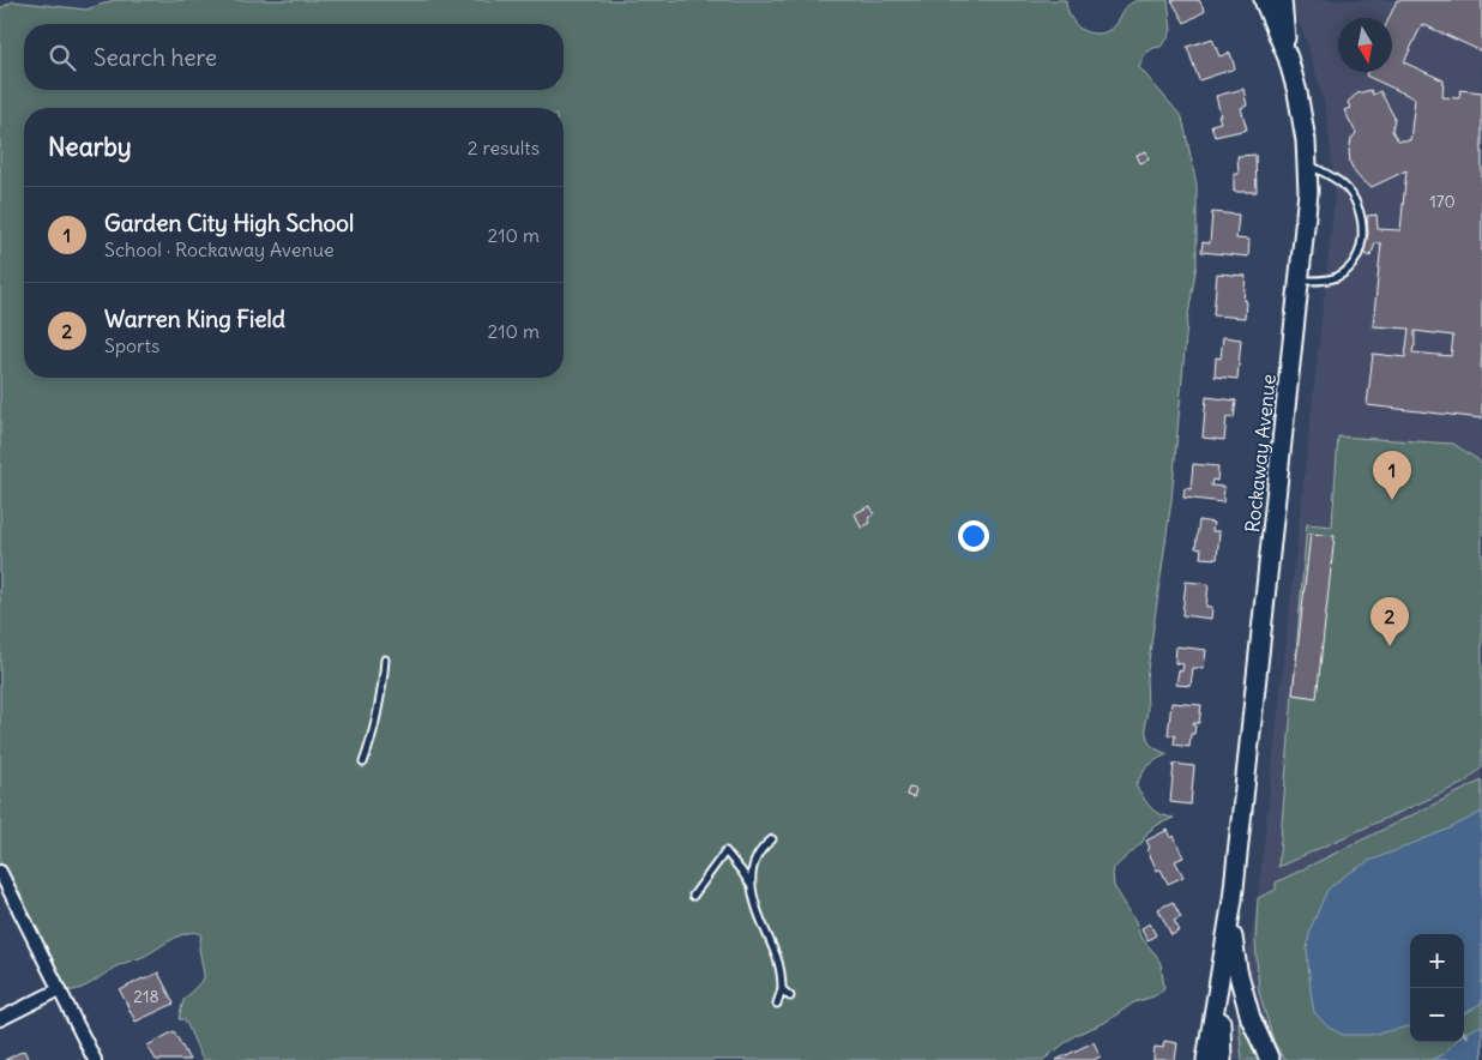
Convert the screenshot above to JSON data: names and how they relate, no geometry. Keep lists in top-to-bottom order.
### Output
{
  "streets": {
    "main road": ["Rockaway Avenue"]
  },
  "house_numbers": ["170", "218"],
  "north": "bottom",
  "page": {
    "search": "Search here",
    "heading": ["Nearby", "2 results"],
    "list": [
      {
        "mark": "1",
        "name": "Garden City High School",
        "note": "School · Rockaway Avenue",
        "value": "210 m"
      },
      {
        "mark": "2",
        "name": "Warren King Field",
        "note": "Sports",
        "value": "210 m"
      }
    ],
    "pins": ["1", "2"],
    "map_buttons": ["+", "−"]
  }
}
